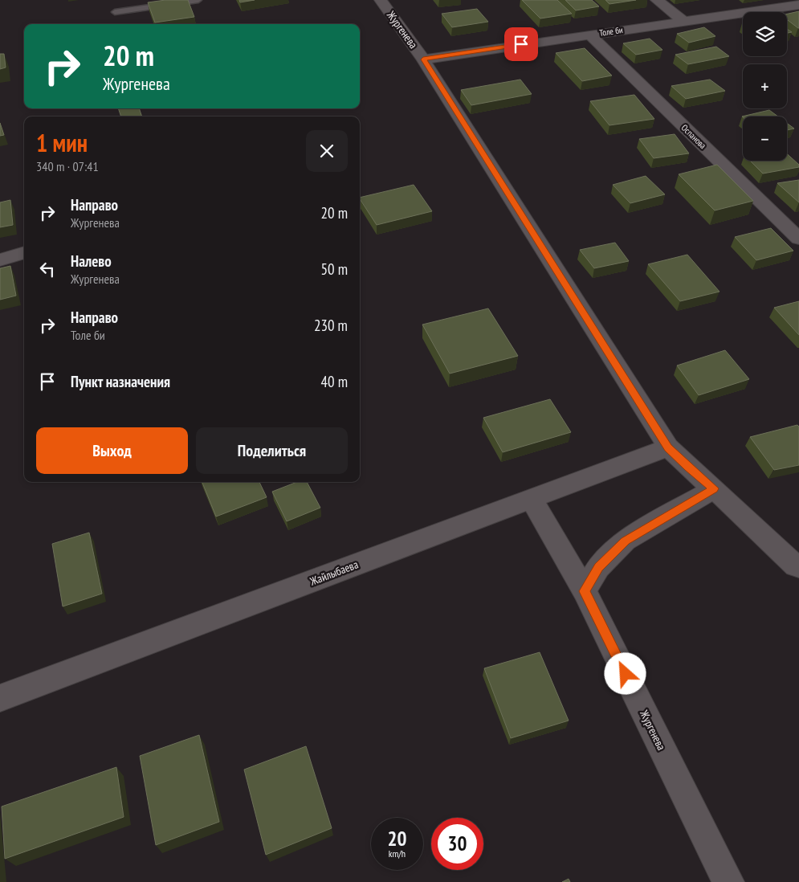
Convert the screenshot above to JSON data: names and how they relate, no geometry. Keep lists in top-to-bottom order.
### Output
{
  "streets": {
    "street": [
      "Жургенева",
      "Толе би",
      "Оспанова",
      "Жайлыбаева"
    ]
  },
  "crossings": [
    ["Жургенева", "Толе би"],
    ["Жургенева", "Жайлыбаева"],
    ["Толе би", "Оспанова"]
  ],
  "page": {
    "map_buttons": ["+", "−"],
    "turn": ["20 m", "Жургенева"],
    "heading": ["1 мин", "340 m · 07:41"],
    "list": [
      {
        "name": "Направо",
        "note": "Жургенева",
        "value": "20 m"
      },
      {
        "name": "Налево",
        "note": "Жургенева",
        "value": "50 m"
      },
      {
        "name": "Направо",
        "note": "Толе би",
        "value": "230 m"
      },
      {
        "name": "Пункт назначения",
        "value": "40 m"
      }
    ],
    "buttons": ["Выход", "Поделиться"],
    "speed": "20 km/h",
    "limit": "30"
  }
}
